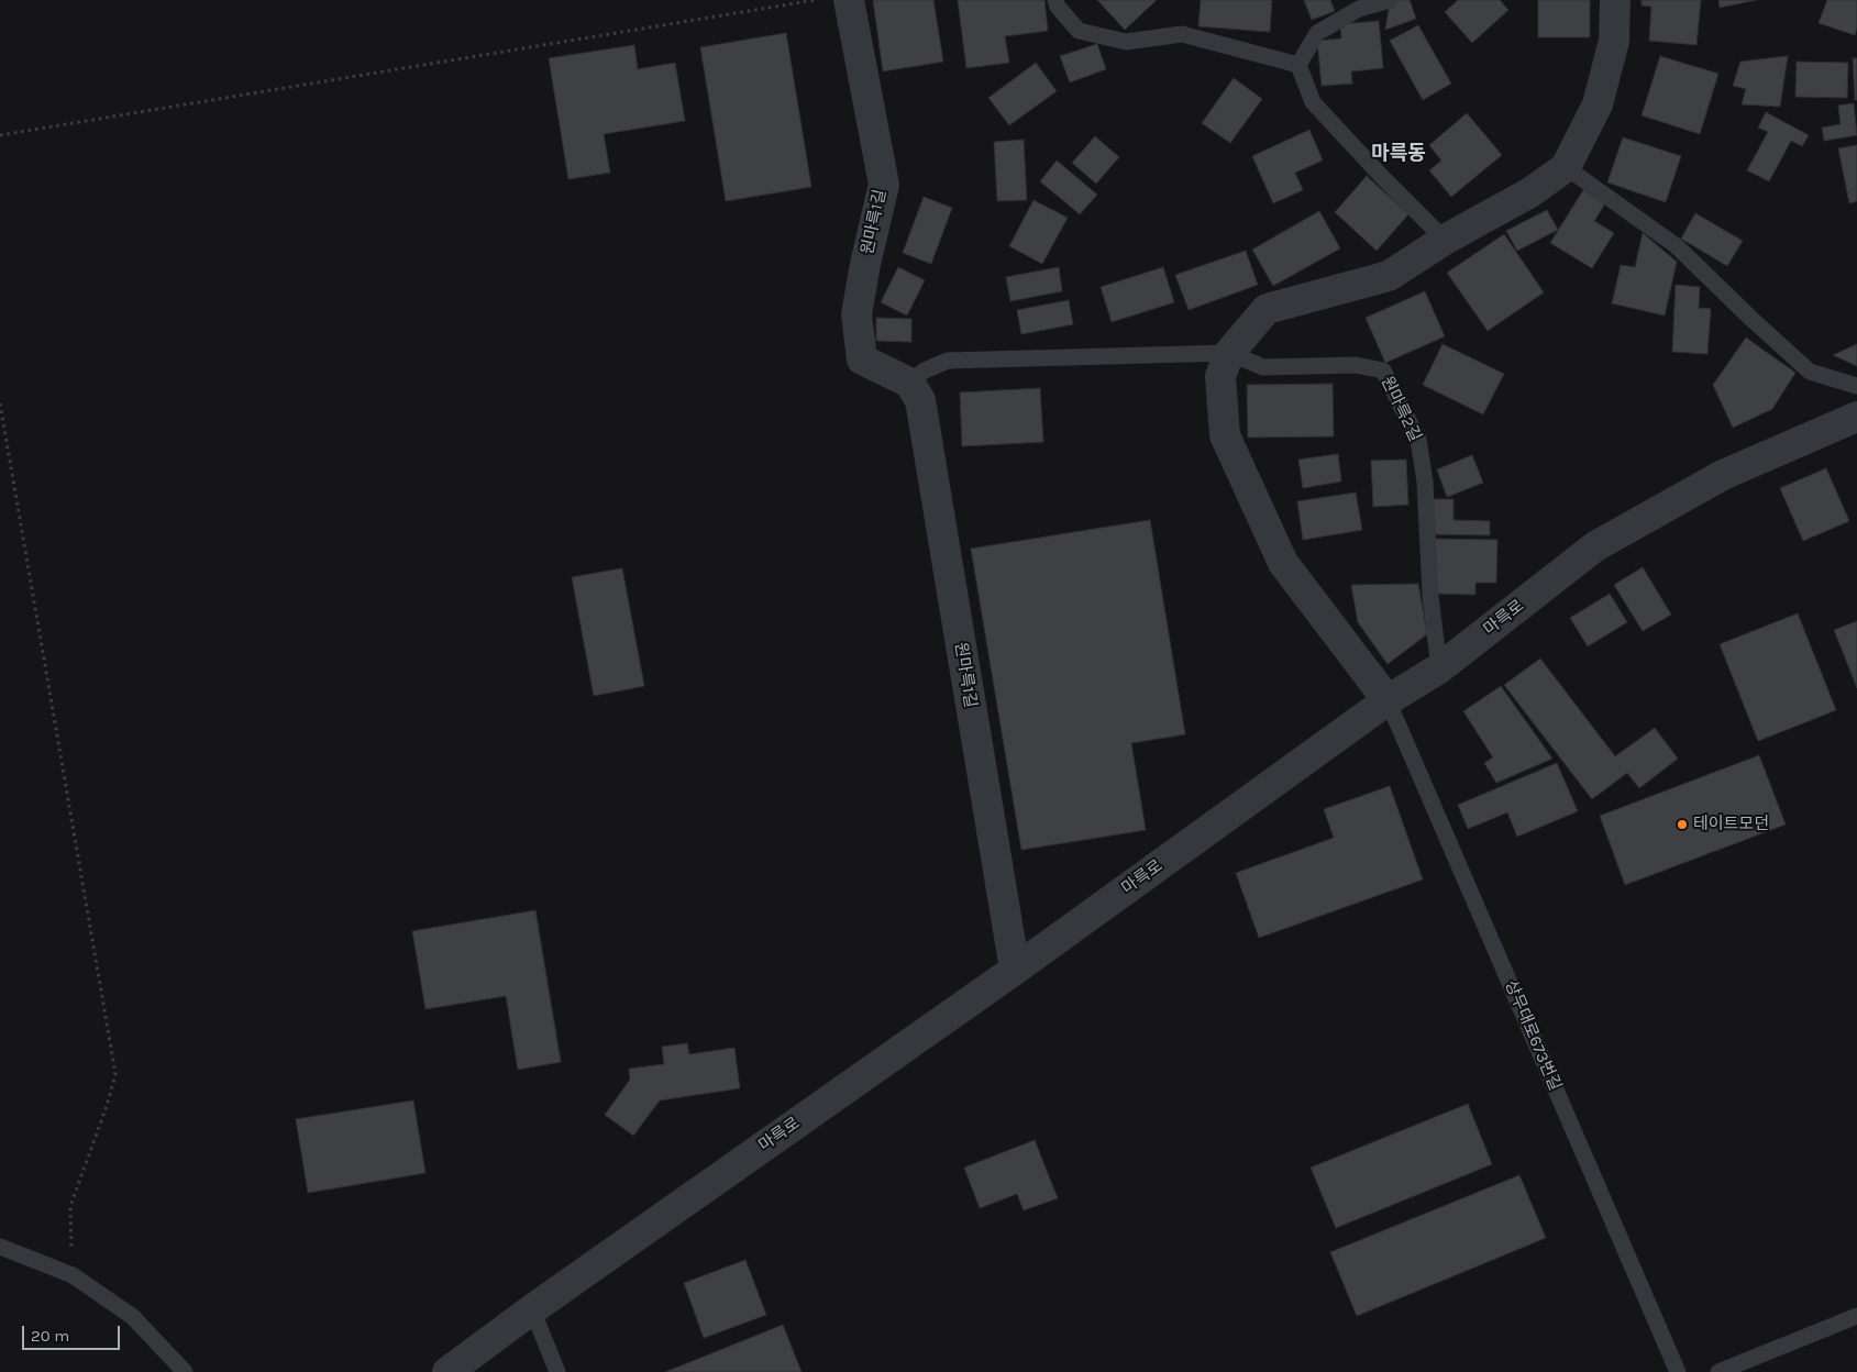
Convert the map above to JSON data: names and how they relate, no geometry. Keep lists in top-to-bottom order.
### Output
{
  "streets": {
    "street": ["원마륵1길", "마륵로"],
    "lane": ["원마륵2길", "상무대로673번길"]
  },
  "crossings": [
    ["원마륵1길", "마륵로"],
    ["원마륵2길", "마륵로"],
    ["마륵로", "상무대로673번길"]
  ],
  "districts": ["마륵동"],
  "places": ["테이트모던"],
  "scale_bar": "20 m"
}
